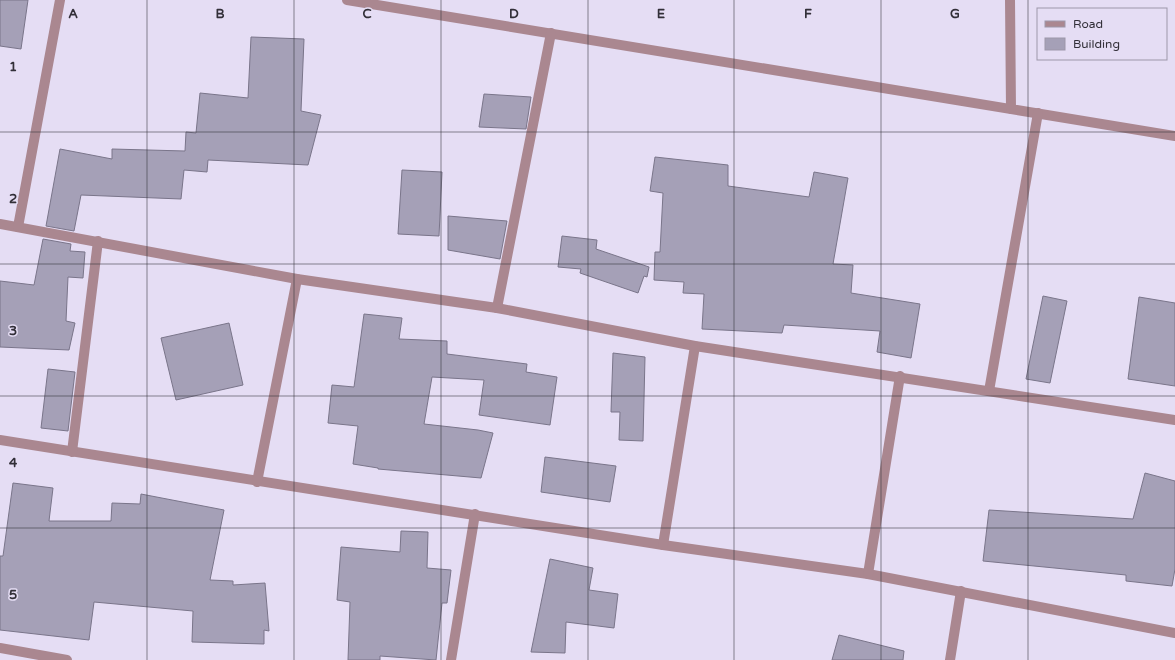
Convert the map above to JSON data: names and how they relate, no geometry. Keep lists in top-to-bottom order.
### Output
{
  "legend": ["Road", "Building"],
  "grid": {
    "columns": [
      "A",
      "B",
      "C",
      "D",
      "E",
      "F",
      "G"
    ],
    "rows": [
      "1",
      "2",
      "3",
      "4",
      "5"
    ]
  }
}
